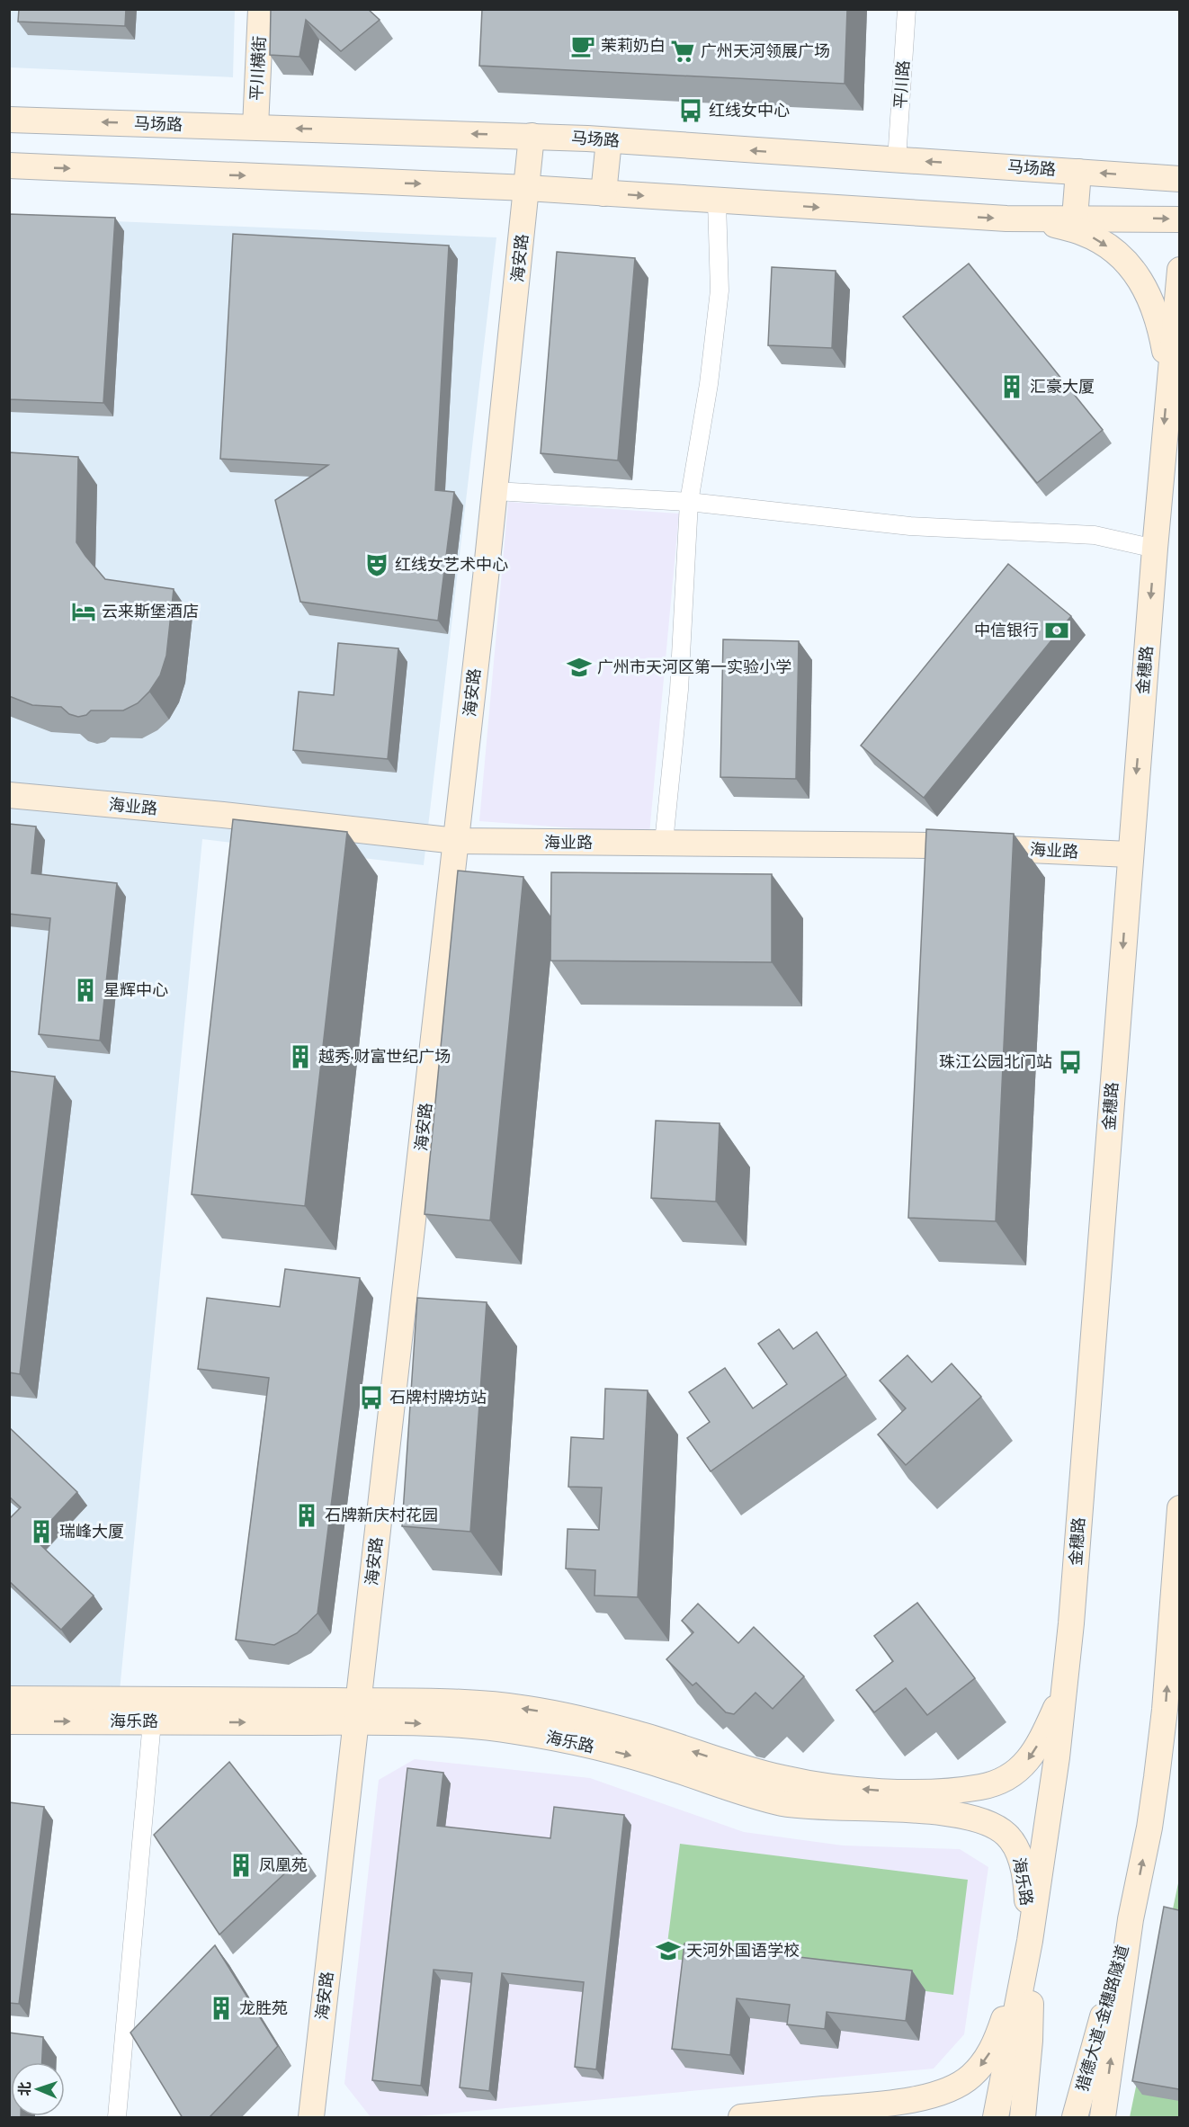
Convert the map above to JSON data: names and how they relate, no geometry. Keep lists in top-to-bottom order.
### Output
{
  "streets": {
    "street": [
      "平川横街",
      "平川路",
      "马场路",
      "海安路",
      "金穗路",
      "海业路",
      "海乐路",
      "猎德大道-金穗路隧道"
    ]
  },
  "crossings": [
    ["平川横街", "马场路"],
    ["平川路", "马场路"],
    ["马场路", "海安路"],
    ["海安路", "海业路"],
    ["海安路", "海乐路"],
    ["金穗路", "海业路"],
    ["金穗路", "海乐路"]
  ],
  "one_way": ["金穗路"],
  "places": {
    "cafe": ["茉莉奶白"],
    "supermarket": ["广州天河领展广场"],
    "bus stop": ["红线女中心", "珠江公园北门站", "石牌村牌坊站"],
    "building": [
      "汇豪大厦",
      "星辉中心",
      "越秀·财富世纪广场",
      "石牌新庆村花园",
      "瑞峰大厦",
      "凤凰苑",
      "龙胜苑"
    ],
    "theatre": ["红线女艺术中心"],
    "hotel": ["云来斯堡酒店"],
    "bank": ["中信银行"],
    "school or university": ["广州市天河区第一实验小学", "天河外国语学校"]
  },
  "north": "left"
}
